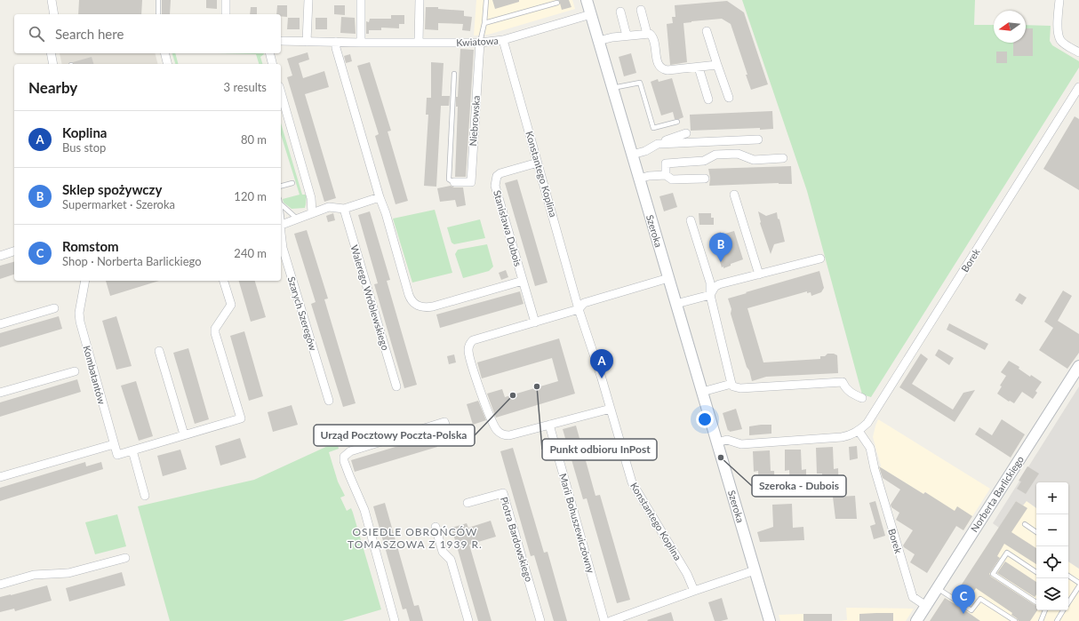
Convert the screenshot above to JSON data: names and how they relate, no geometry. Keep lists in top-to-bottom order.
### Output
{
  "streets": {
    "street": [
      "Kwiatowa",
      "Niebrowska",
      "Konstantego Koplina",
      "Stanisława Dubois",
      "Szeroka",
      "Borek",
      "Walerego Wróblewskiego",
      "Szarych Szeregów",
      "Kombatantów",
      "Norberta Barlickiego",
      "Marii Bohuszewiczówny",
      "Piotra Bardowskiego"
    ]
  },
  "crossings": [
    ["Kwiatowa", "Niebrowska"],
    ["Kwiatowa", "Konstantego Koplina"],
    ["Kwiatowa", "Szeroka"],
    ["Konstantego Koplina", "Stanisława Dubois"],
    ["Szeroka", "Borek"],
    ["Borek", "Norberta Barlickiego"]
  ],
  "districts": ["OSIEDLE OBROŃCÓW TOMASZOWA Z 1939 R."],
  "places": ["Punkt odbioru InPost", "Urząd Pocztowy Poczta-Polska", "Szeroka - Dubois"],
  "north": "left",
  "page": {
    "search": "Search here",
    "heading": ["Nearby", "3 results"],
    "list": [
      {
        "mark": "A",
        "name": "Koplina",
        "note": "Bus stop",
        "value": "80 m"
      },
      {
        "mark": "B",
        "name": "Sklep spożywczy",
        "note": "Supermarket · Szeroka",
        "value": "120 m"
      },
      {
        "mark": "C",
        "name": "Romstom",
        "note": "Shop · Norberta Barlickiego",
        "value": "240 m"
      }
    ],
    "pins": ["B", "A", "C"],
    "map_buttons": ["+", "−"]
  }
}
